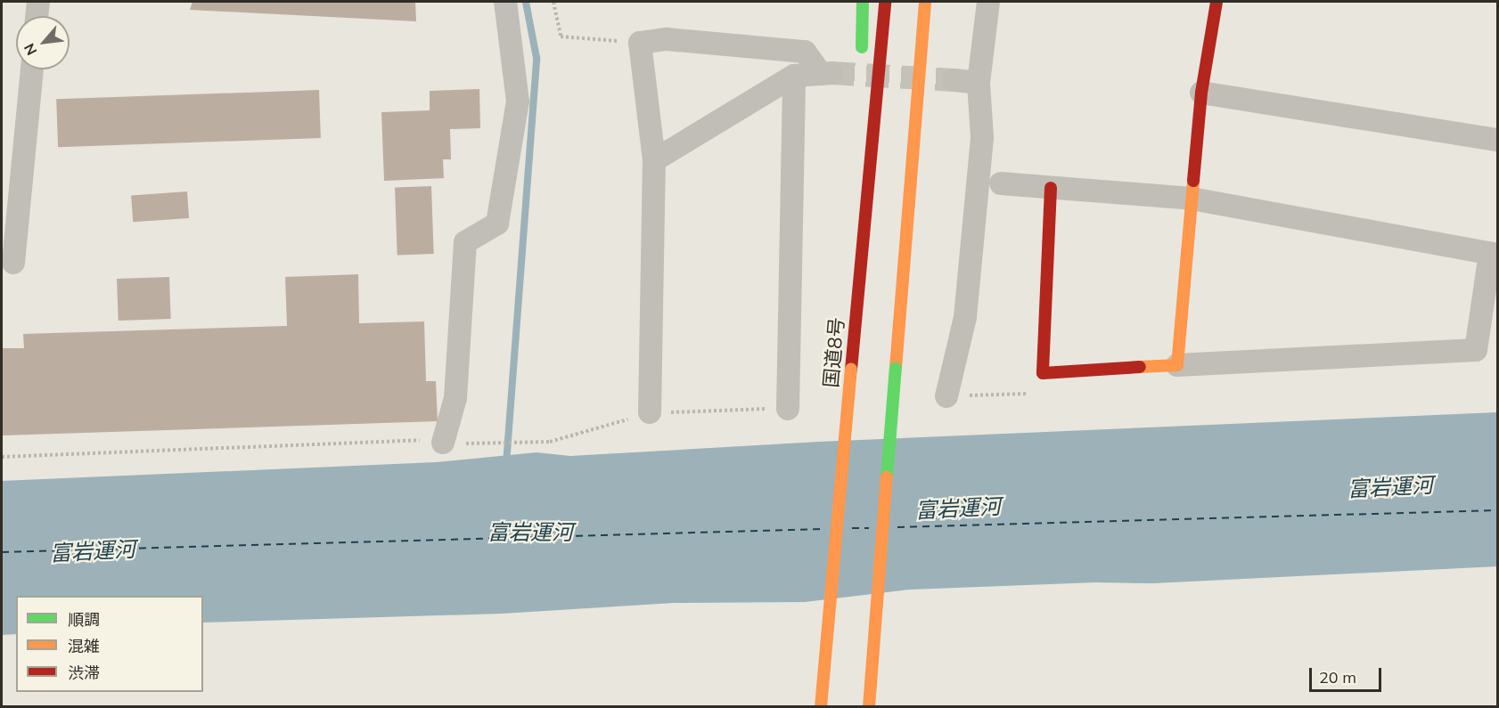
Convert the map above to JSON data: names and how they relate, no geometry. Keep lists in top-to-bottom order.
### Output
{
  "streets": {
    "main road": ["国道8号"]
  },
  "water": ["富岩運河"],
  "legend": ["順調", "混雑", "渋滞"],
  "scale_bar": "20 m",
  "north": "bottom left"
}
